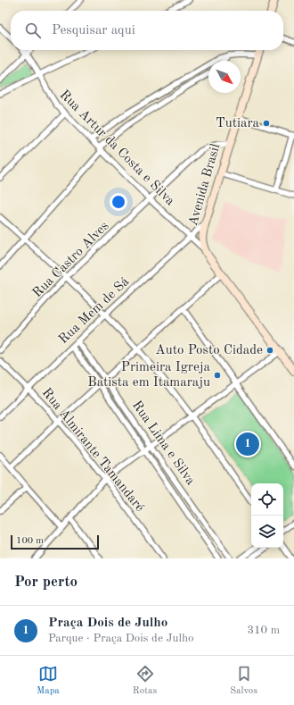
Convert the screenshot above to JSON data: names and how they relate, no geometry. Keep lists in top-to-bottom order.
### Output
{
  "streets": {
    "street": [
      "Rua Artur da Costa e Silva",
      "Avenida Brasil",
      "Rua Castro Alves",
      "Rua Mem de Sá",
      "Rua Lima e Silva",
      "Rua Almirante Tamandaré"
    ]
  },
  "crossings": [
    ["Rua Artur da Costa e Silva", "Avenida Brasil"],
    ["Rua Artur da Costa e Silva", "Rua Castro Alves"],
    ["Rua Artur da Costa e Silva", "Rua Mem de Sá"],
    ["Avenida Brasil", "Rua Castro Alves"],
    ["Avenida Brasil", "Rua Mem de Sá"],
    ["Rua Mem de Sá", "Rua Lima e Silva"],
    ["Rua Mem de Sá", "Rua Almirante Tamandaré"]
  ],
  "places": ["Tutiara", "Auto Posto Cidade", "Primeira Igreja Batista em Itamaraju"],
  "scale_bar": "100 m",
  "north": "bottom right",
  "page": {
    "search": "Pesquisar aqui",
    "pins": "1",
    "scale": "100 m",
    "heading": "Por perto",
    "list": [
      {
        "mark": "1",
        "name": "Praça Dois de Julho",
        "note": "Parque · Praça Dois de Julho",
        "value": "310 m"
      }
    ],
    "nav": ["Mapa", "Rotas", "Salvos"]
  }
}
